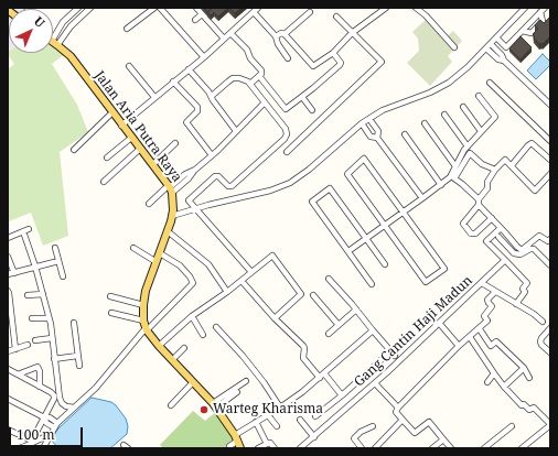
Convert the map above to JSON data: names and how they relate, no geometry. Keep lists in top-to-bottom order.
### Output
{
  "streets": {
    "main road": ["Jalan Aria Putra Raya"],
    "street": ["Gang Cantin Haji Madun"]
  },
  "places": ["Warteg Kharisma"],
  "scale_bar": "100 m",
  "north": "top right"
}
